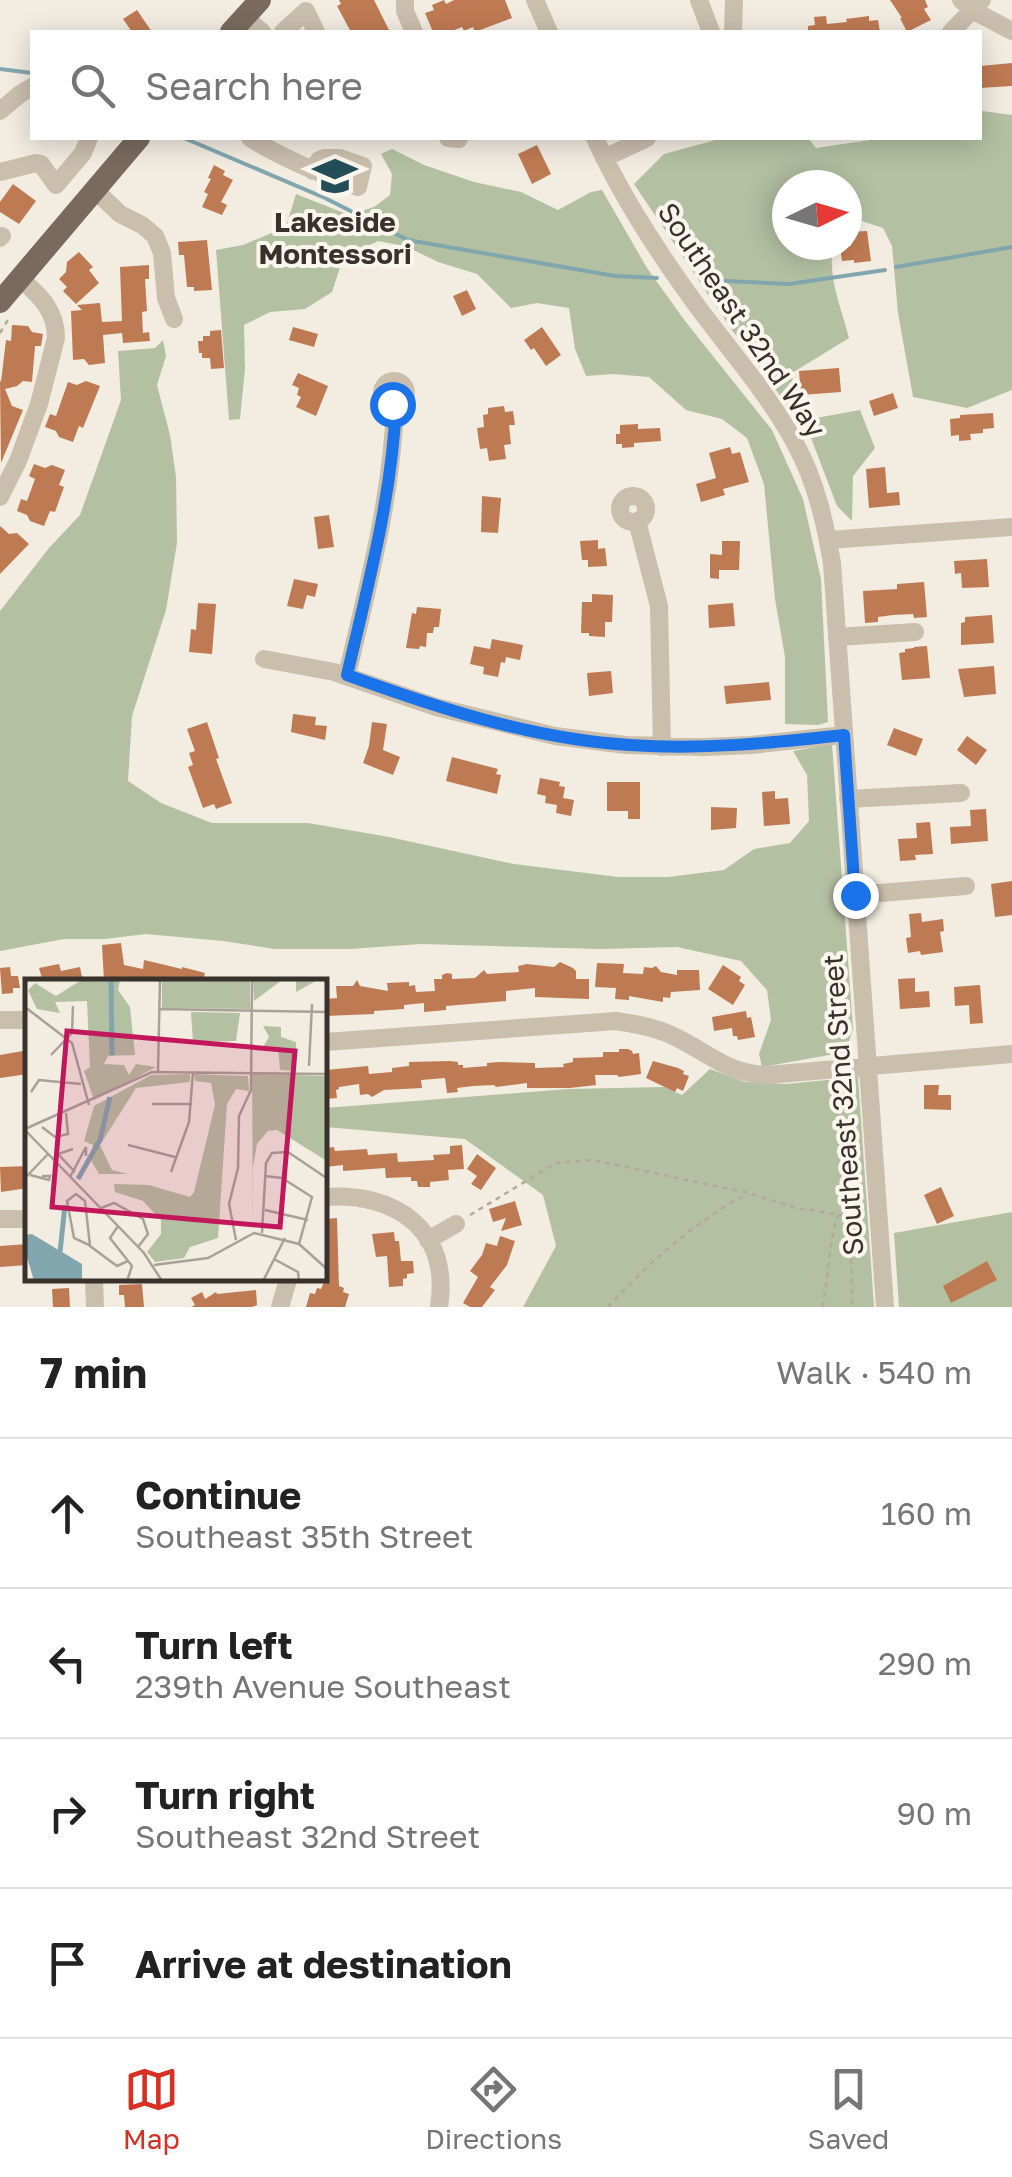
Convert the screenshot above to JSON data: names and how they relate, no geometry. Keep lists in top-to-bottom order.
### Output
{
  "streets": {
    "street": ["Southeast 32nd Way", "Southeast 32nd Street"]
  },
  "crossings": [
    ["Southeast 32nd Way", "Southeast 32nd Street"]
  ],
  "places": {
    "school or university": ["Lakeside Montessori"]
  },
  "north": "right",
  "page": {
    "search": "Search here",
    "heading": ["7 min", "Walk · 540 m"],
    "list": [
      ["Continue", "Southeast 35th Street", "160 m"],
      ["Turn left", "239th Avenue Southeast", "290 m"],
      ["Turn right", "Southeast 32nd Street", "90 m"],
      "Arrive at destination"
    ],
    "nav": ["Map", "Directions", "Saved"]
  }
}
